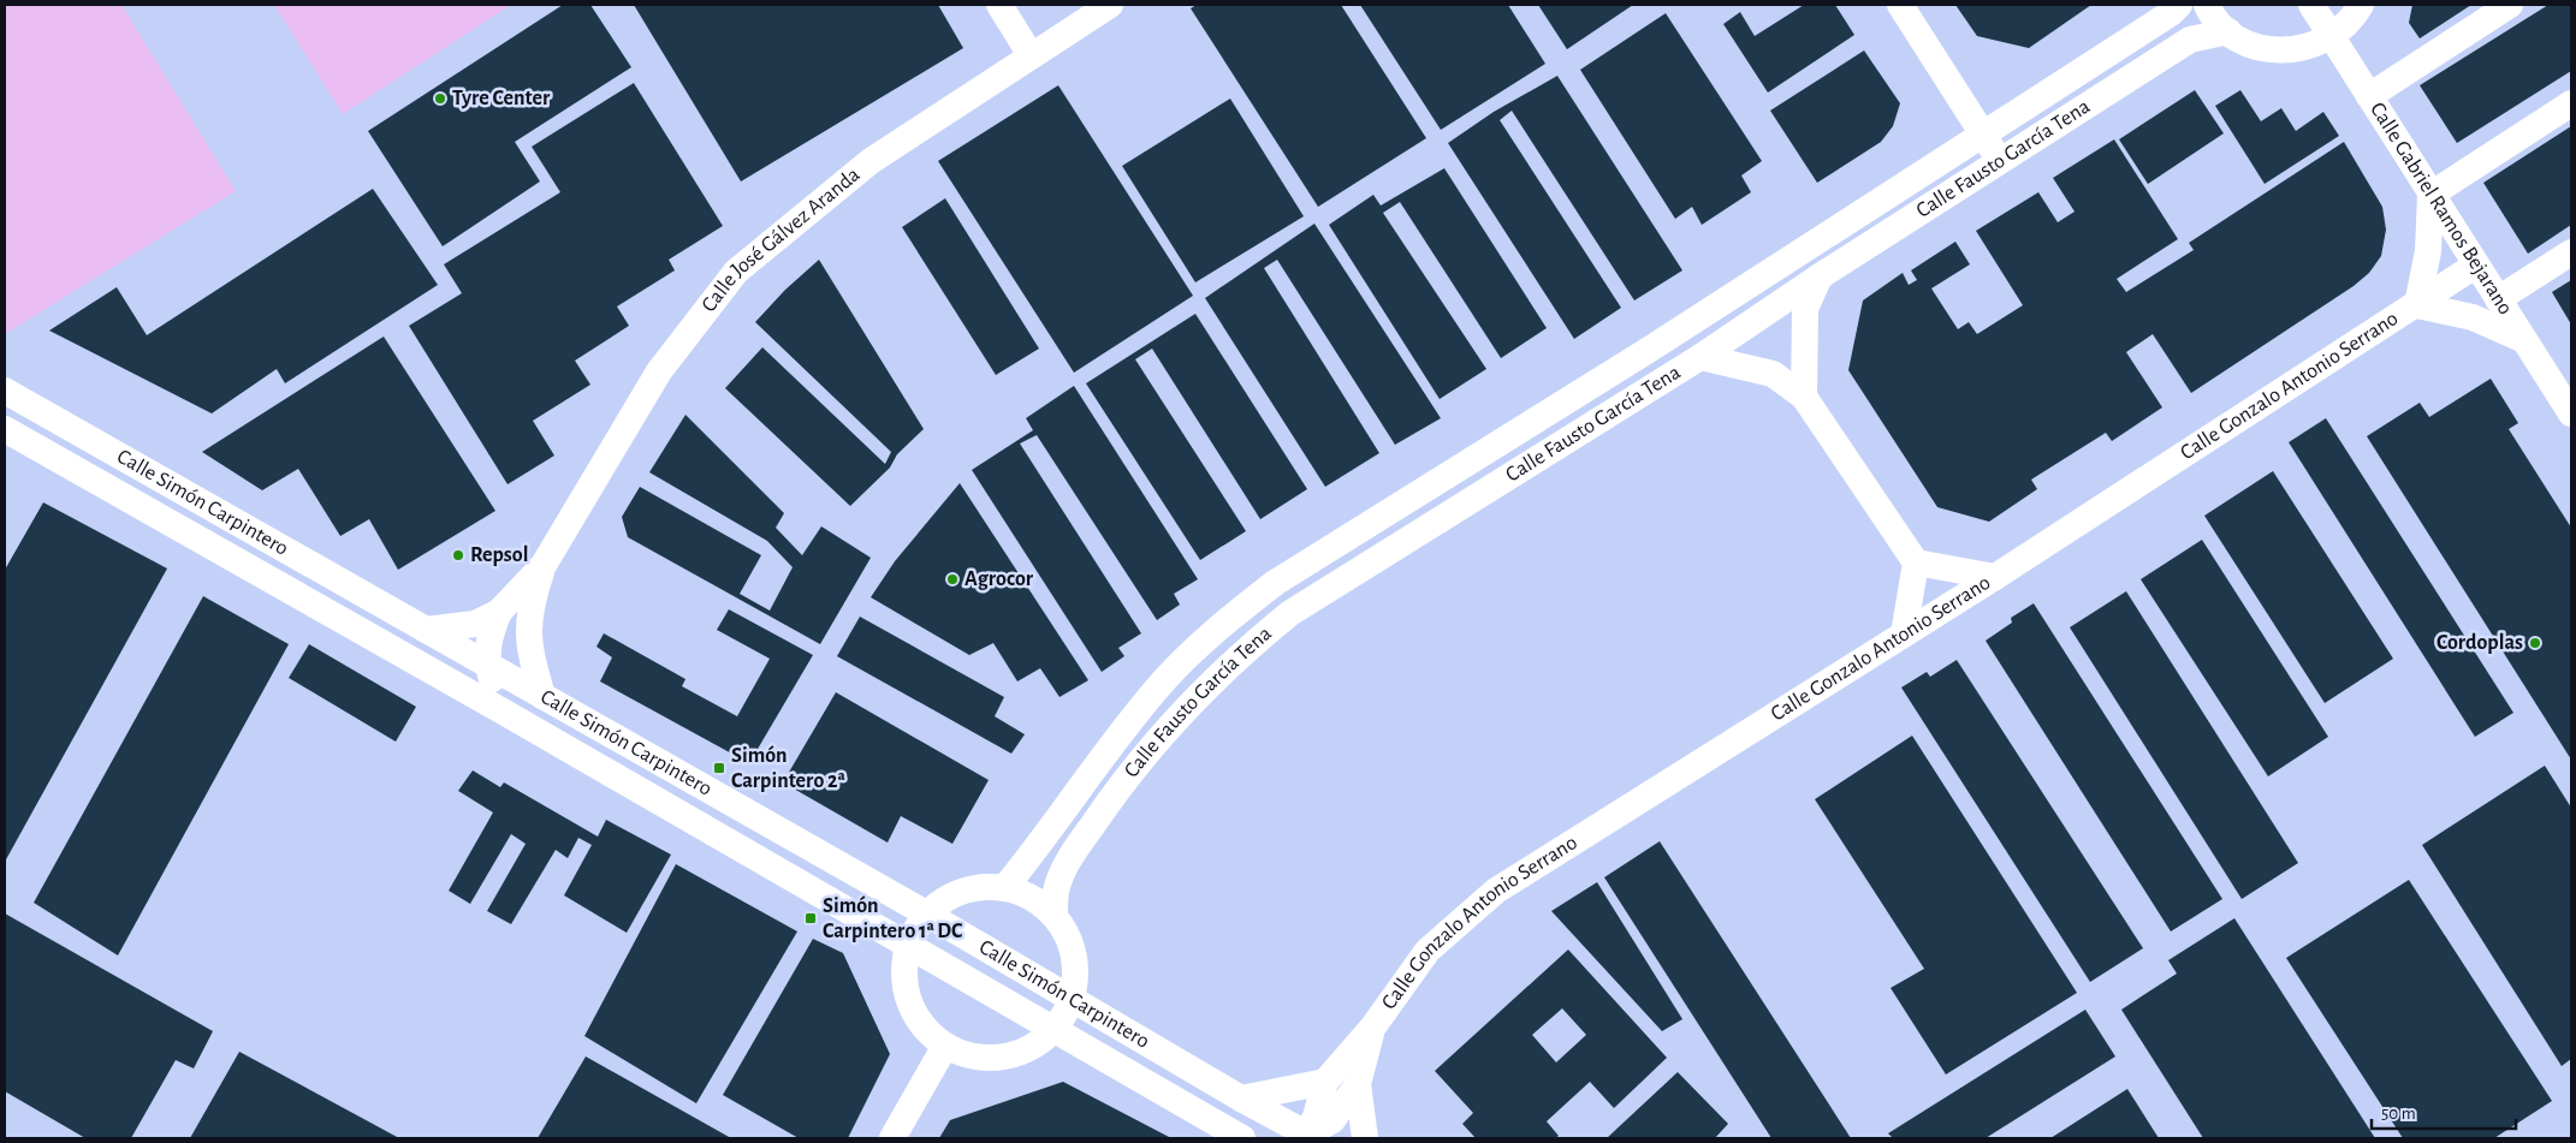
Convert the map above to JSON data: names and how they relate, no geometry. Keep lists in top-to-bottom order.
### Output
{
  "streets": {
    "street": [
      "Calle Fausto García Tena",
      "Calle Gabriel Ramos Bejarano",
      "Calle José Gálvez Aranda",
      "Calle Gonzalo Antonio Serrano",
      "Calle Simón Carpintero"
    ]
  },
  "crossings": [
    ["Calle Gabriel Ramos Bejarano", "Calle Gonzalo Antonio Serrano"],
    ["Calle José Gálvez Aranda", "Calle Simón Carpintero"],
    ["Calle Gonzalo Antonio Serrano", "Calle Simón Carpintero"]
  ],
  "places": {
    "other": [
      "Tyre Center",
      "Repsol",
      "Agrocor",
      "Cordoplas"
    ],
    "transit": ["Simón Carpintero 2ª", "Simón Carpintero 1ª DC"]
  },
  "scale_bar": "50 m"
}
